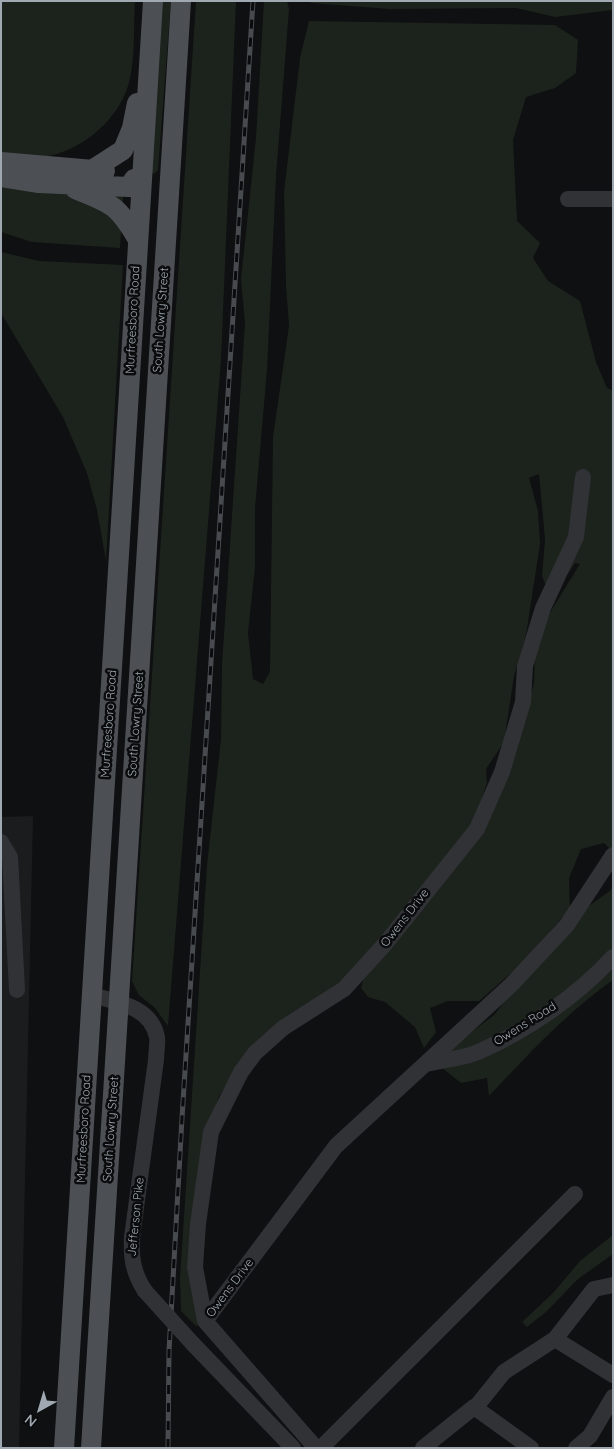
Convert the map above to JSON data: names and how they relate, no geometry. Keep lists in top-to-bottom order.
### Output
{
  "streets": {
    "main road": ["Murfreesboro Road", "South Lowry Street"],
    "street": ["Owens Drive", "Owens Road", "Jefferson Pike"]
  },
  "crossings": [
    ["Murfreesboro Road", "Jefferson Pike"],
    ["South Lowry Street", "Jefferson Pike"],
    ["Owens Drive", "Owens Road"]
  ],
  "north": "bottom left"
}
